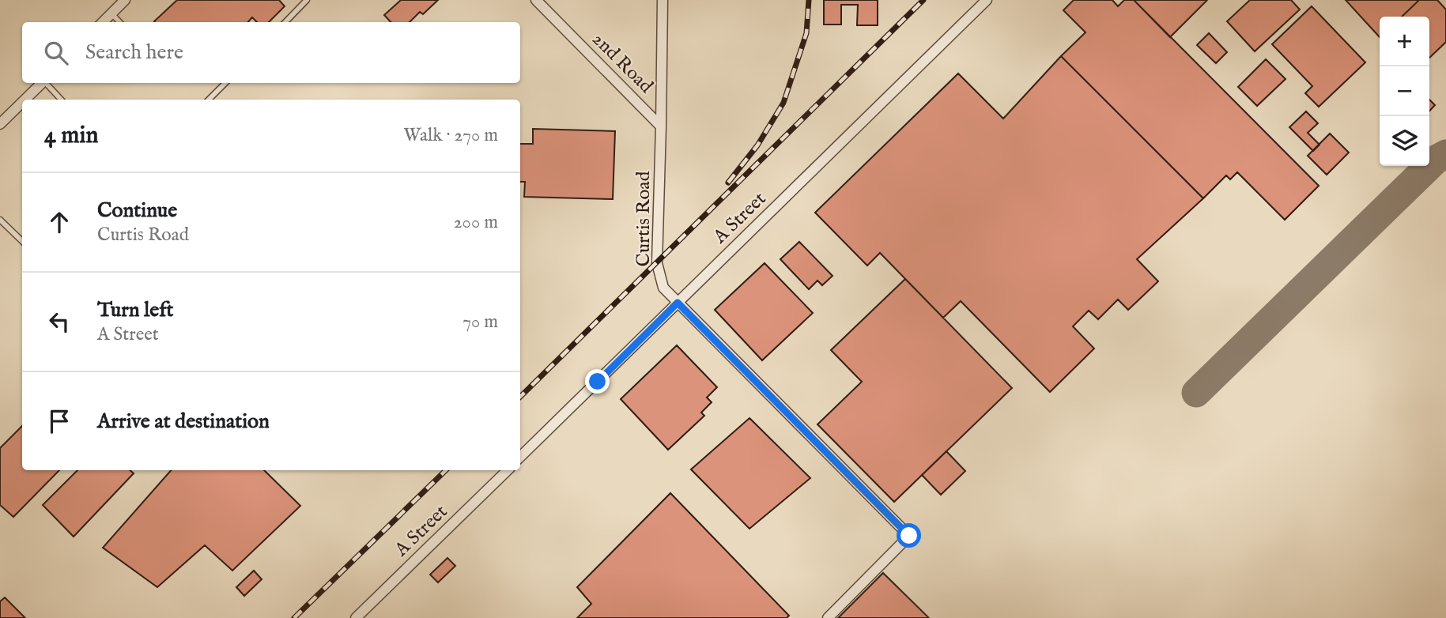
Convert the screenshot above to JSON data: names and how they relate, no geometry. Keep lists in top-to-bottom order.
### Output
{
  "streets": {
    "street": ["2nd Road", "A Street", "Curtis Road"]
  },
  "crossings": [
    ["2nd Road", "Curtis Road"],
    ["A Street", "Curtis Road"]
  ],
  "page": {
    "map_buttons": ["+", "−"],
    "search": "Search here",
    "heading": ["4 min", "Walk · 270 m"],
    "list": [
      ["Continue", "Curtis Road", "200 m"],
      ["Turn left", "A Street", "70 m"],
      "Arrive at destination"
    ]
  }
}
